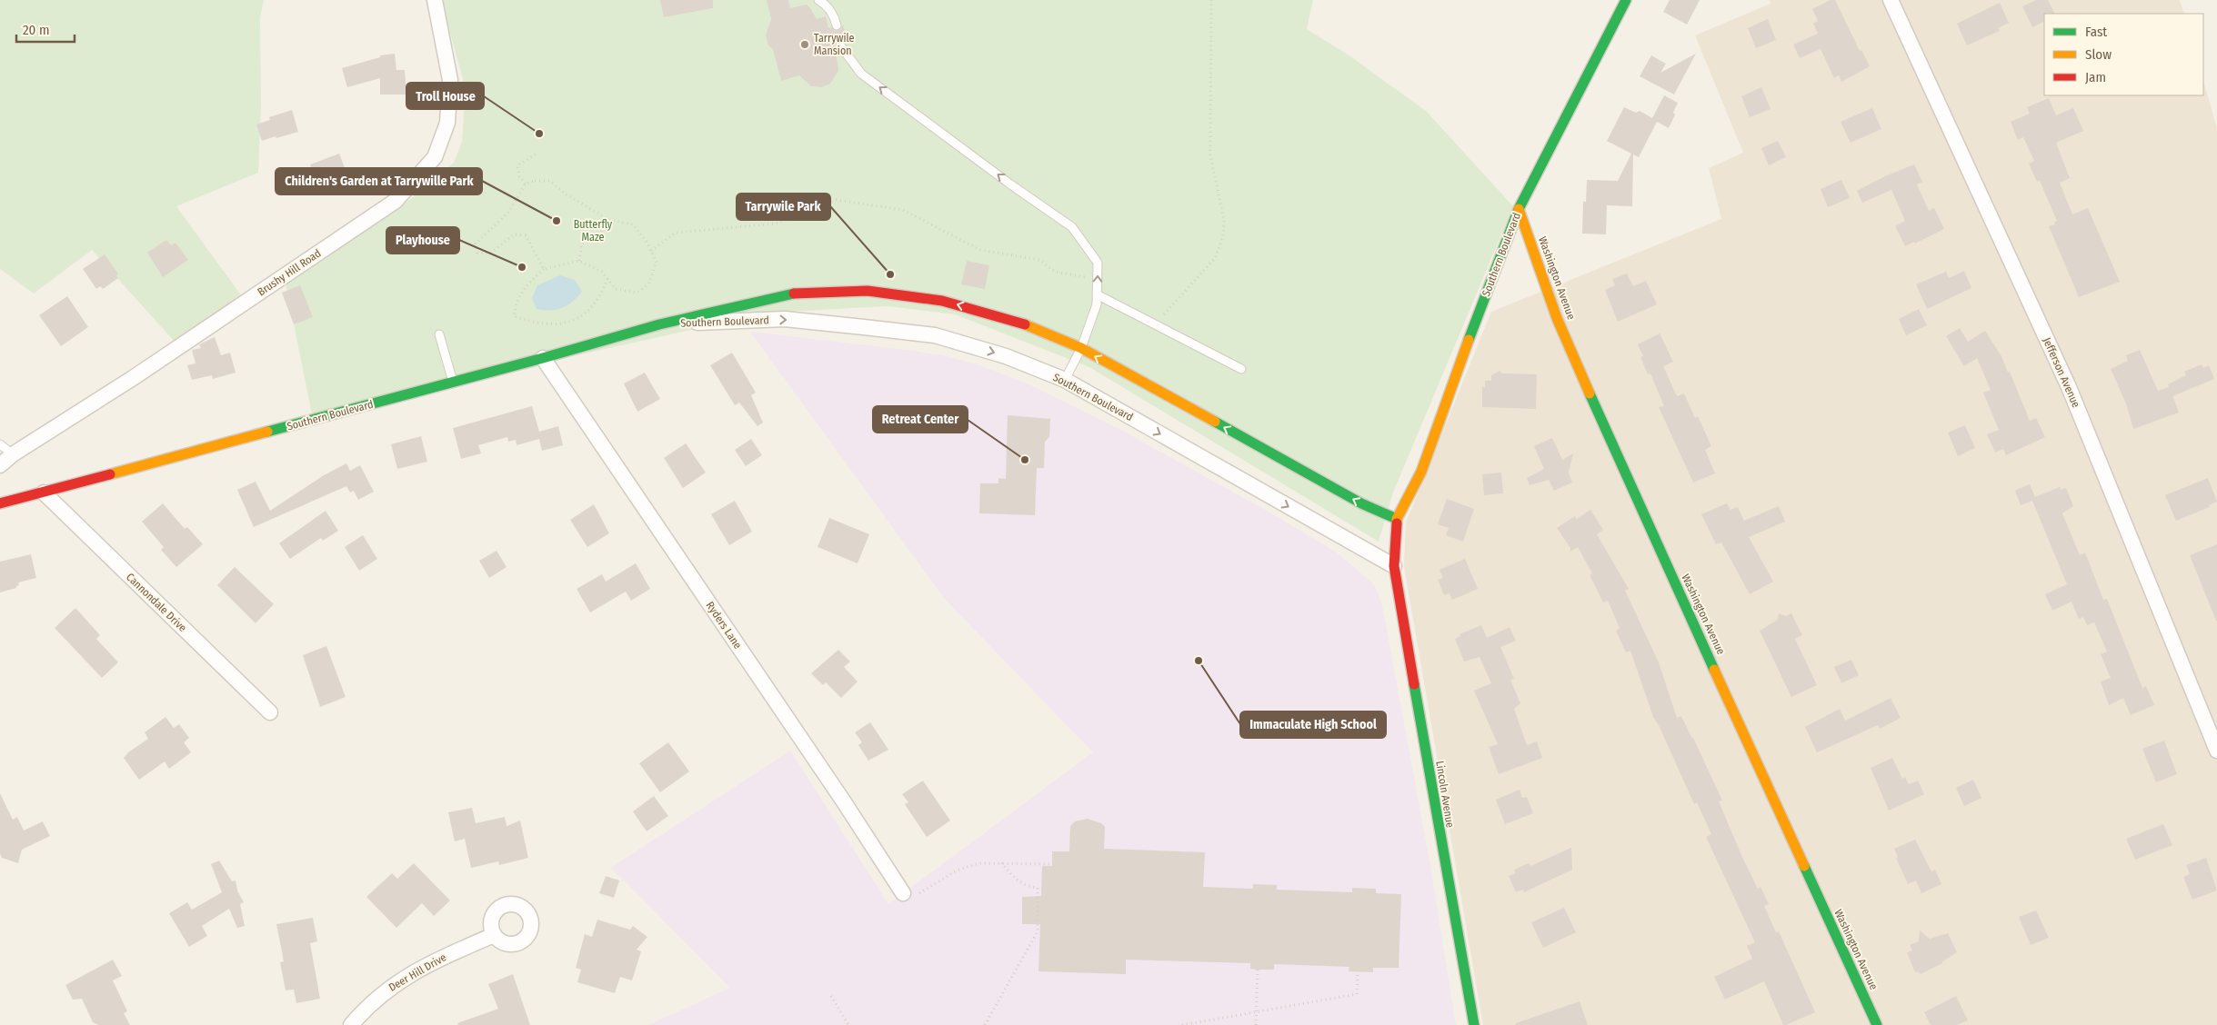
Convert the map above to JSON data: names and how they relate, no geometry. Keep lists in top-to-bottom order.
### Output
{
  "streets": {
    "street": [
      "Southern Boulevard",
      "Brushy Hill Road",
      "Washington Avenue",
      "Jefferson Avenue",
      "Cannondale Drive",
      "Ryders Lane",
      "Lincoln Avenue",
      "Deer Hill Drive"
    ]
  },
  "crossings": [
    ["Southern Boulevard", "Washington Avenue"],
    ["Southern Boulevard", "Cannondale Drive"],
    ["Southern Boulevard", "Ryders Lane"],
    ["Southern Boulevard", "Lincoln Avenue"]
  ],
  "parks": ["Butterfly Maze"],
  "places": [
    "Tarrywile Mansion",
    "Troll House",
    "Children's Garden at Tarrywille Park",
    "Playhouse",
    "Tarrywile Park",
    "Retreat Center",
    "Immaculate High School"
  ],
  "legend": ["Fast", "Slow", "Jam"],
  "scale_bar": "20 m"
}
